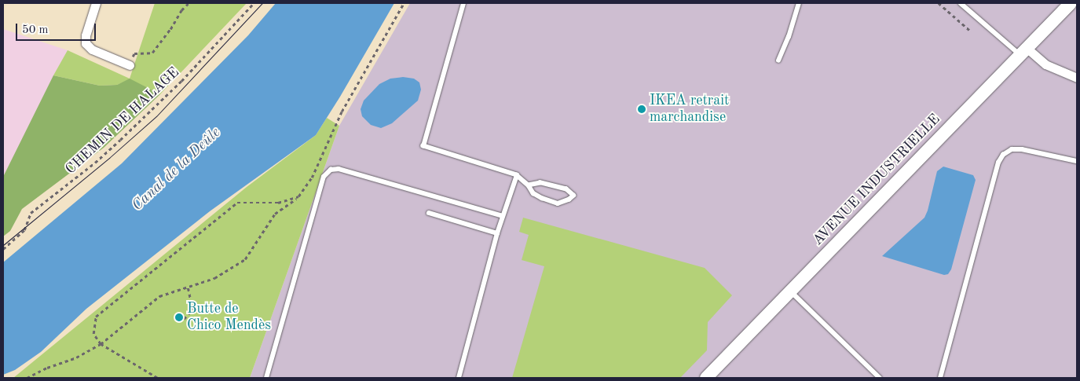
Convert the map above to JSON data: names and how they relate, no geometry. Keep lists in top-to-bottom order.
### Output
{
  "streets": {
    "street": ["AVENUE INDUSTRIELLE"],
    "path": ["CHEMIN DE HALAGE"]
  },
  "water": ["Canal de la Deûle"],
  "places": ["IKEA retrait marchandise", "Butte de Chico Mendès"],
  "scale_bar": "50 m"
}
